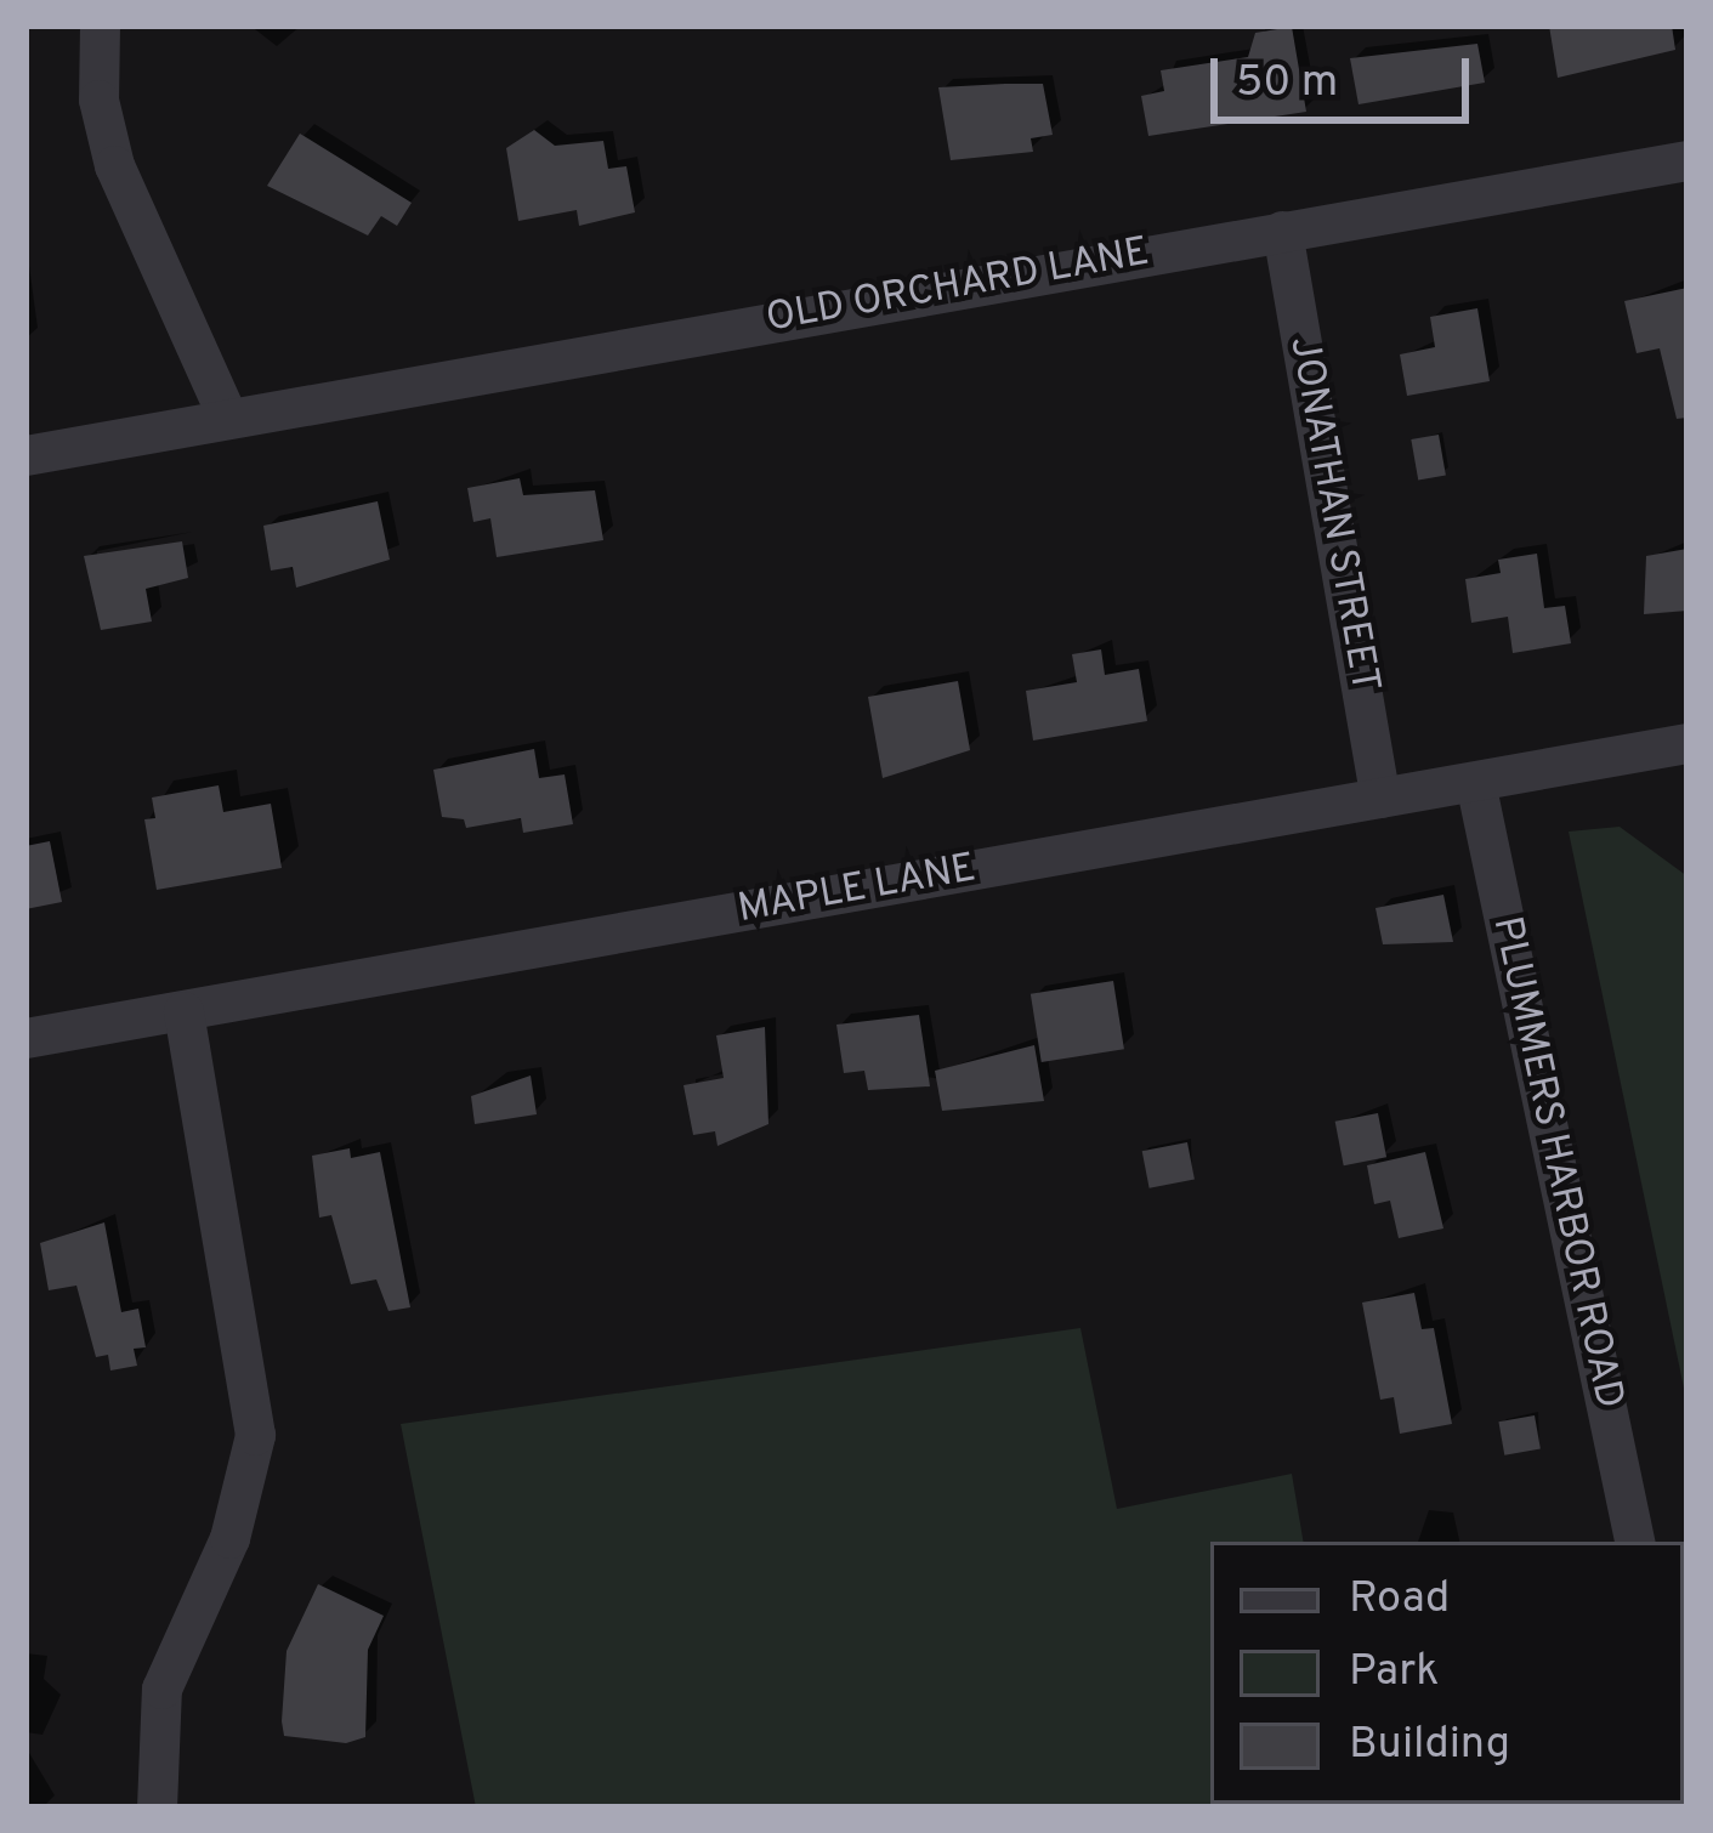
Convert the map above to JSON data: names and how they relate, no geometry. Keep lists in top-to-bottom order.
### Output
{
  "streets": {
    "street": [
      "OLD ORCHARD LANE",
      "JONATHAN STREET",
      "MAPLE LANE",
      "PLUMMERS HARBOR ROAD"
    ]
  },
  "crossings": [
    ["OLD ORCHARD LANE", "JONATHAN STREET"],
    ["JONATHAN STREET", "MAPLE LANE"],
    ["MAPLE LANE", "PLUMMERS HARBOR ROAD"]
  ],
  "legend": ["Road", "Park", "Building"],
  "scale_bar": "50 m"
}
